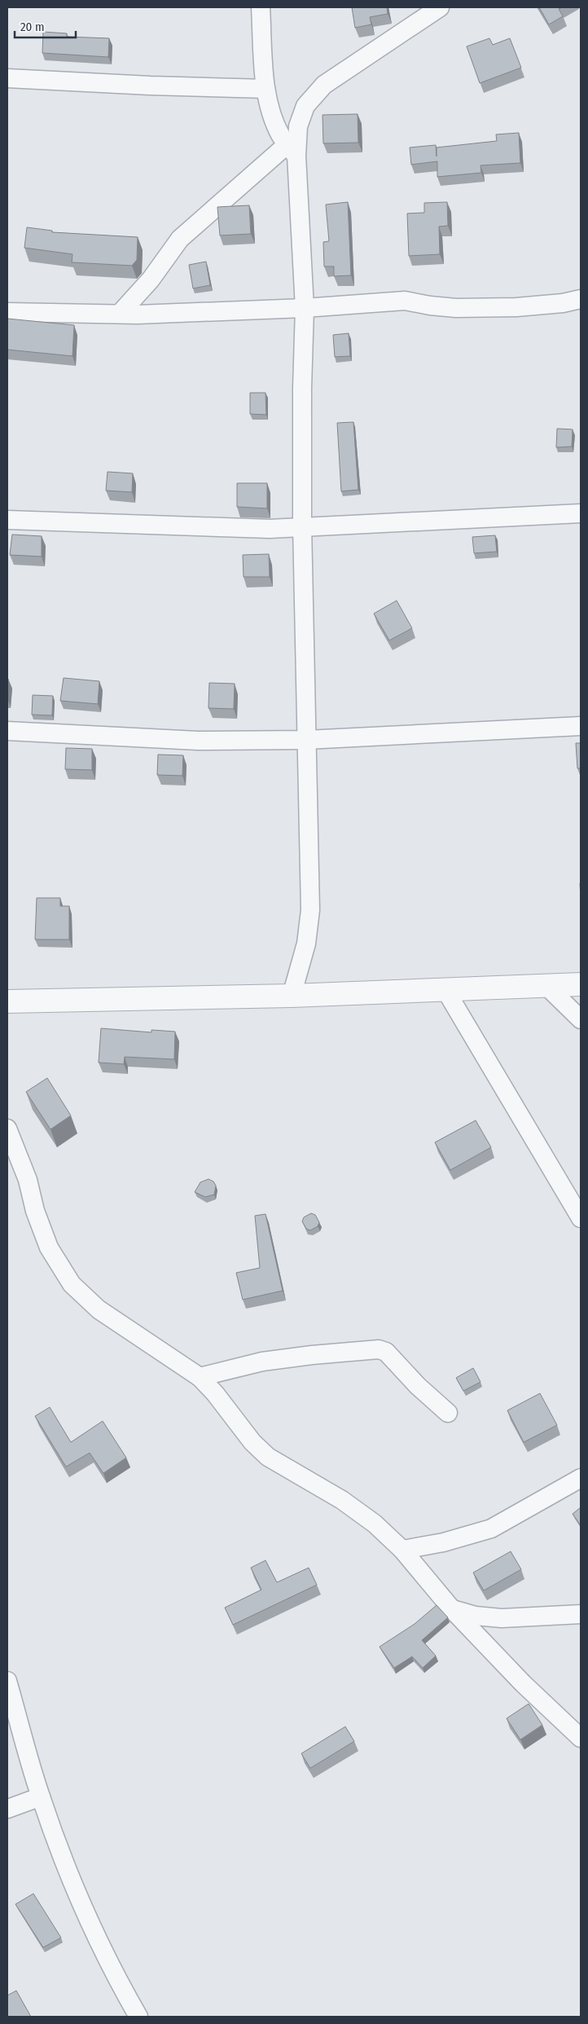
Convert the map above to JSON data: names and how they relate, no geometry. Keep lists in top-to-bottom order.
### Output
{
  "scale_bar": "20 m"
}
